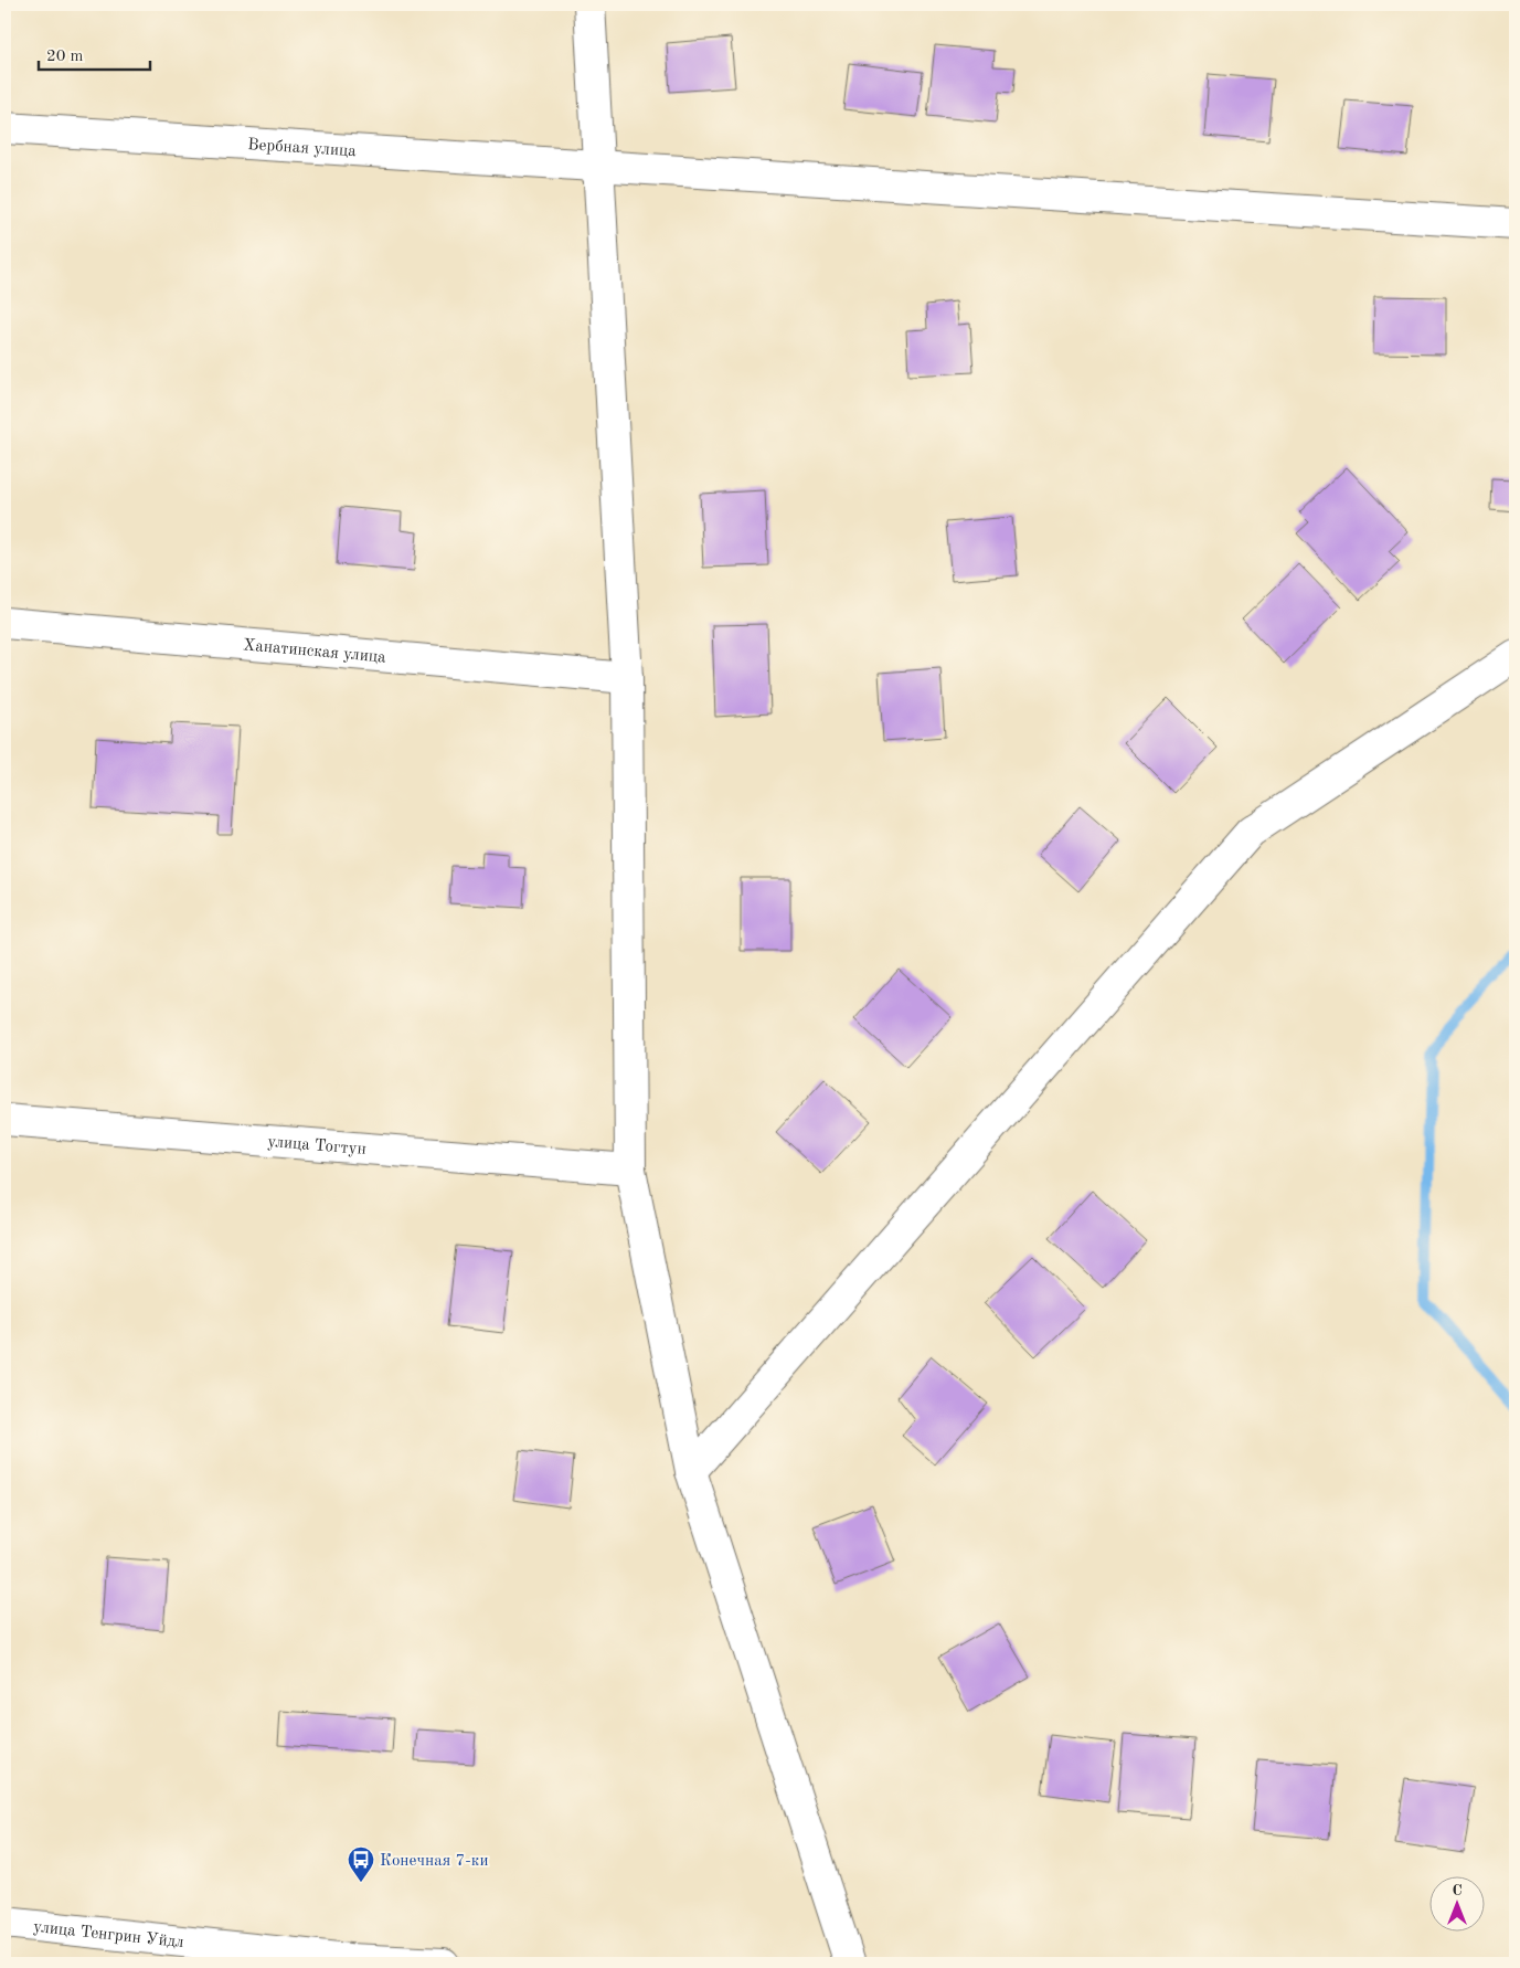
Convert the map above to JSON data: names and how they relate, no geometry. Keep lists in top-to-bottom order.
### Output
{
  "streets": {
    "street": [
      "Вербная улица",
      "Ханатинская улица",
      "улица Тогтун",
      "улица Тенгрин Уйдл"
    ]
  },
  "places": {
    "bus stop": ["Конечная 7-ки"]
  },
  "scale_bar": "20 m",
  "north": "top"
}
